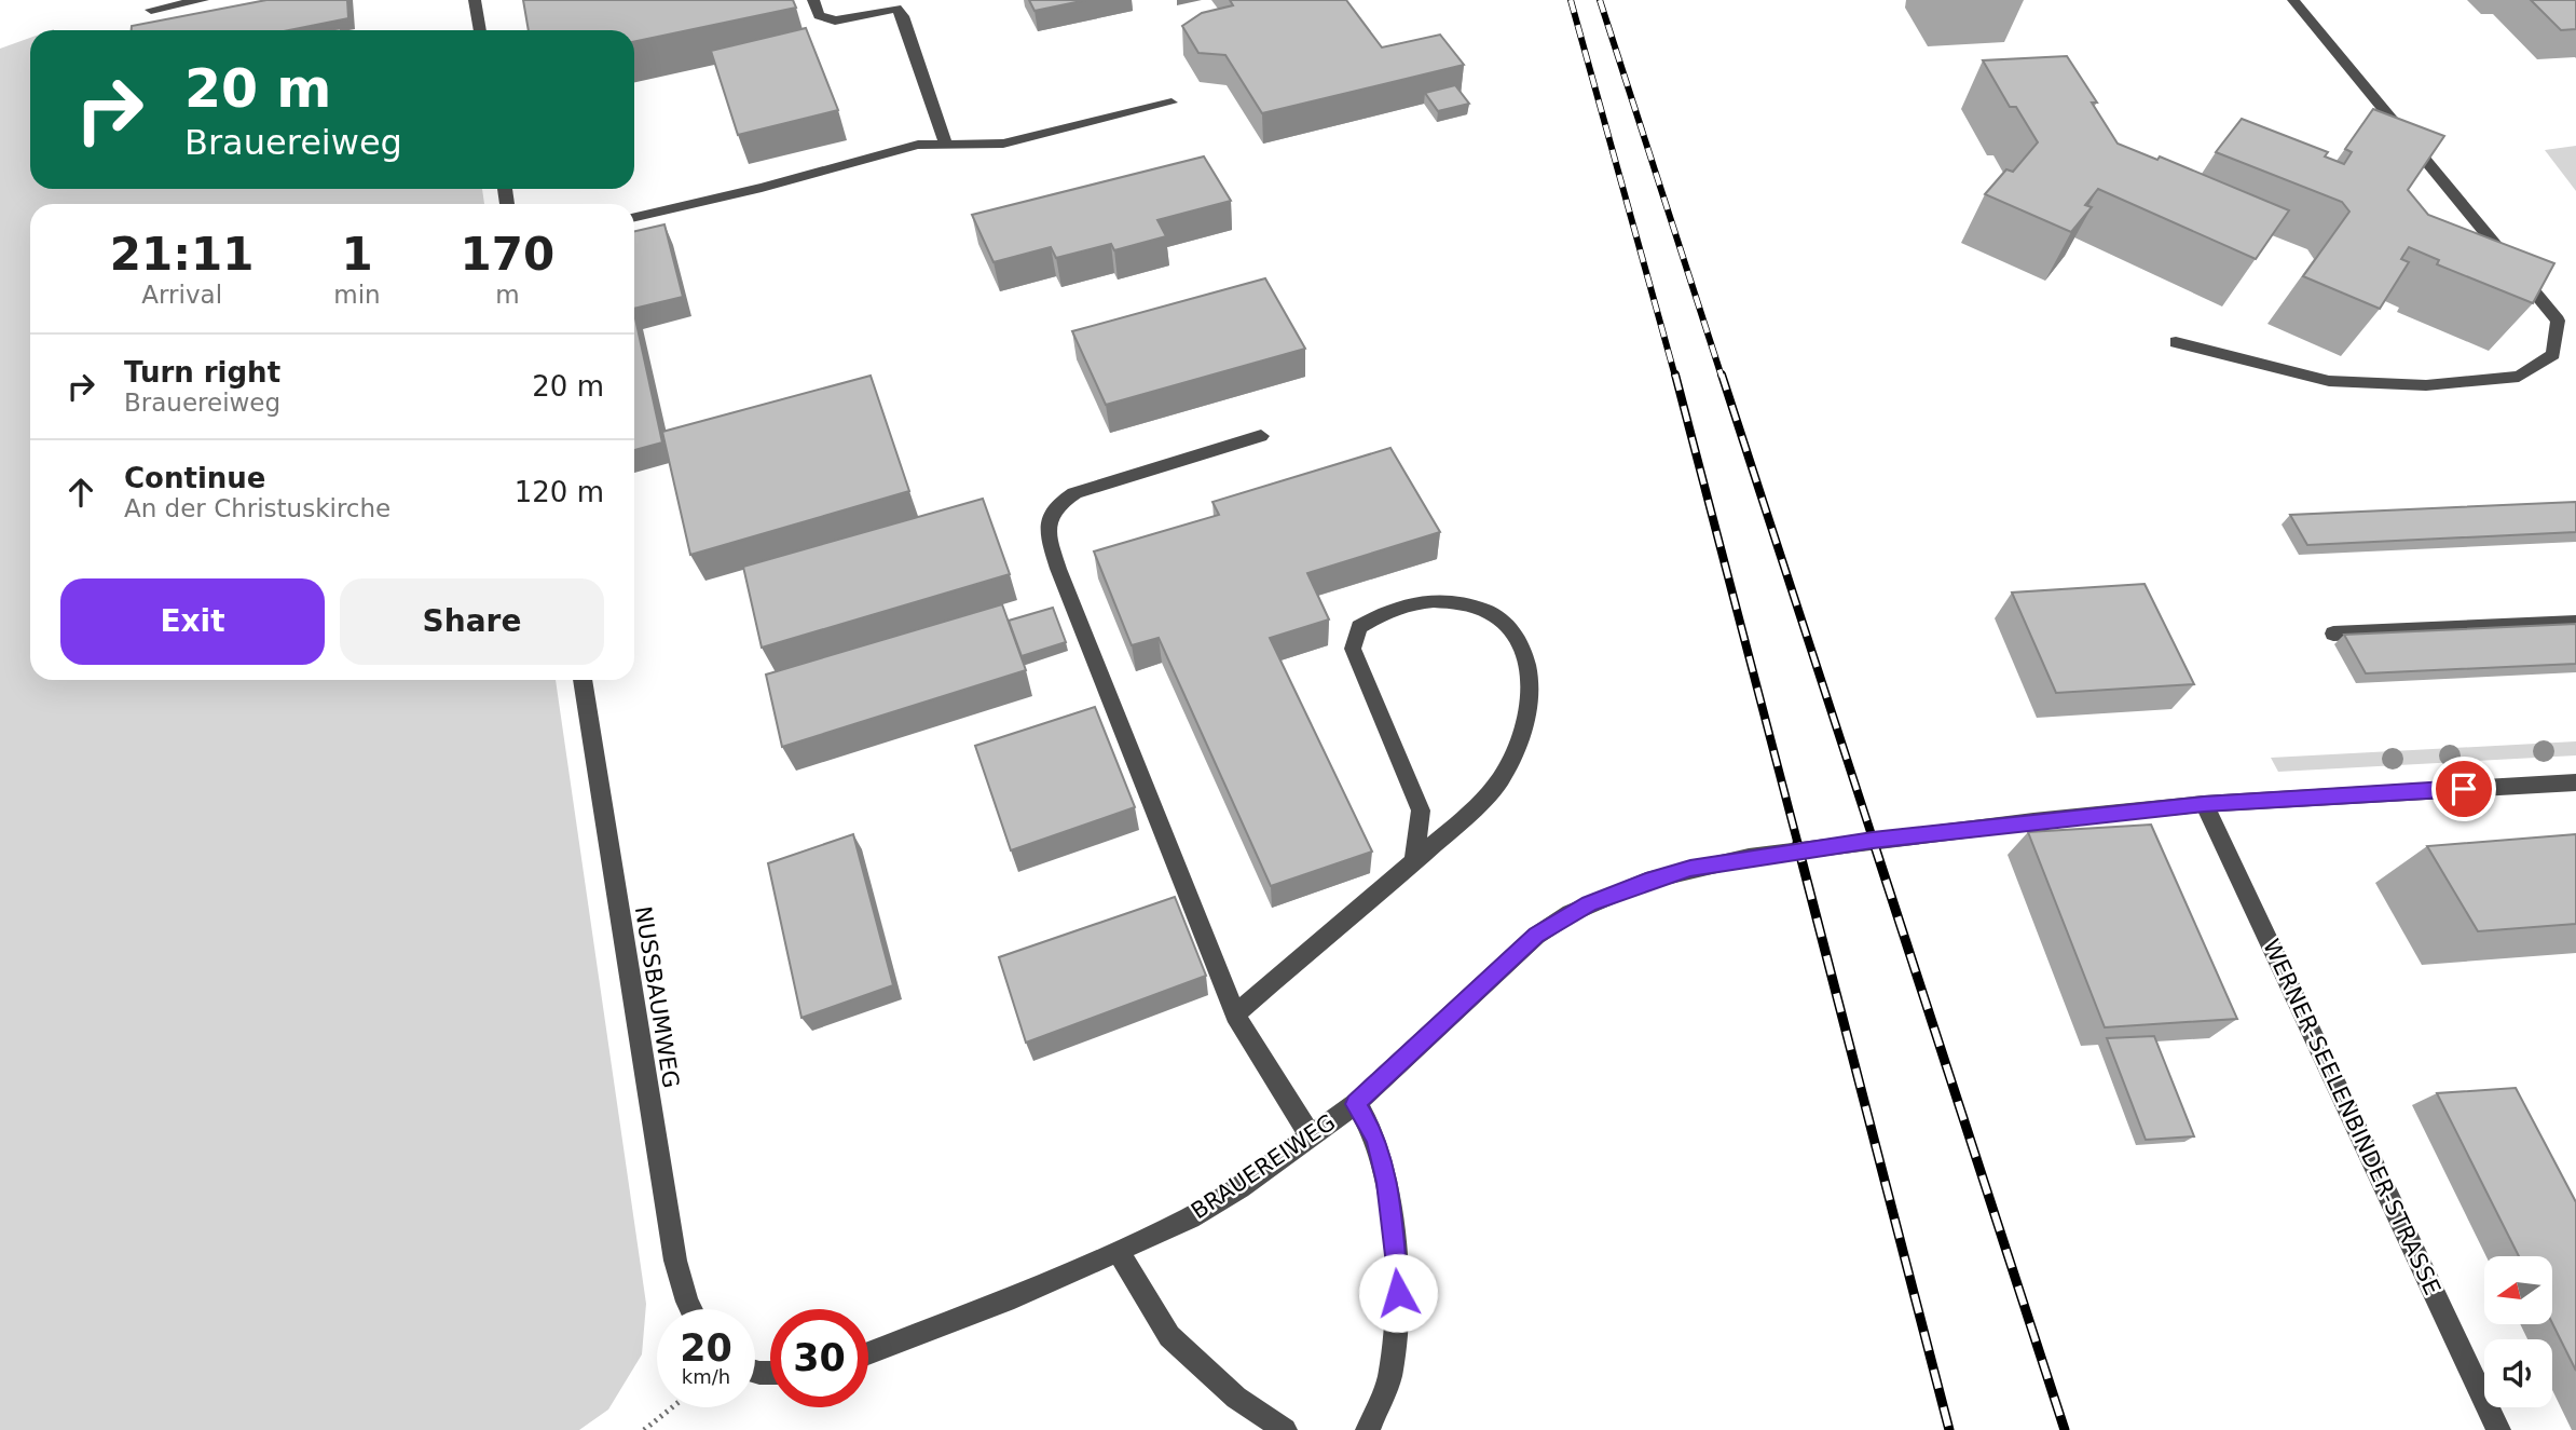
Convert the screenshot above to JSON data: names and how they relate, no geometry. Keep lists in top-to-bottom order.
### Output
{
  "streets": {
    "street": ["NUSSBAUMWEG", "WERNER-SEELENBINDER-STRASSE", "BRAUEREIWEG"]
  },
  "crossings": [
    ["WERNER-SEELENBINDER-STRASSE", "BRAUEREIWEG"]
  ],
  "north": "left",
  "page": {
    "turn": ["20 m", "Brauereiweg"],
    "eta": [
      "21:11",
      "Arrival",
      "1",
      "min",
      "170",
      "m"
    ],
    "list": [
      {
        "name": "Turn right",
        "note": "Brauereiweg",
        "value": "20 m"
      },
      {
        "name": "Continue",
        "note": "An der Christuskirche",
        "value": "120 m"
      }
    ],
    "buttons": ["Exit", "Share"],
    "speed": "20 km/h",
    "limit": "30"
  }
}
